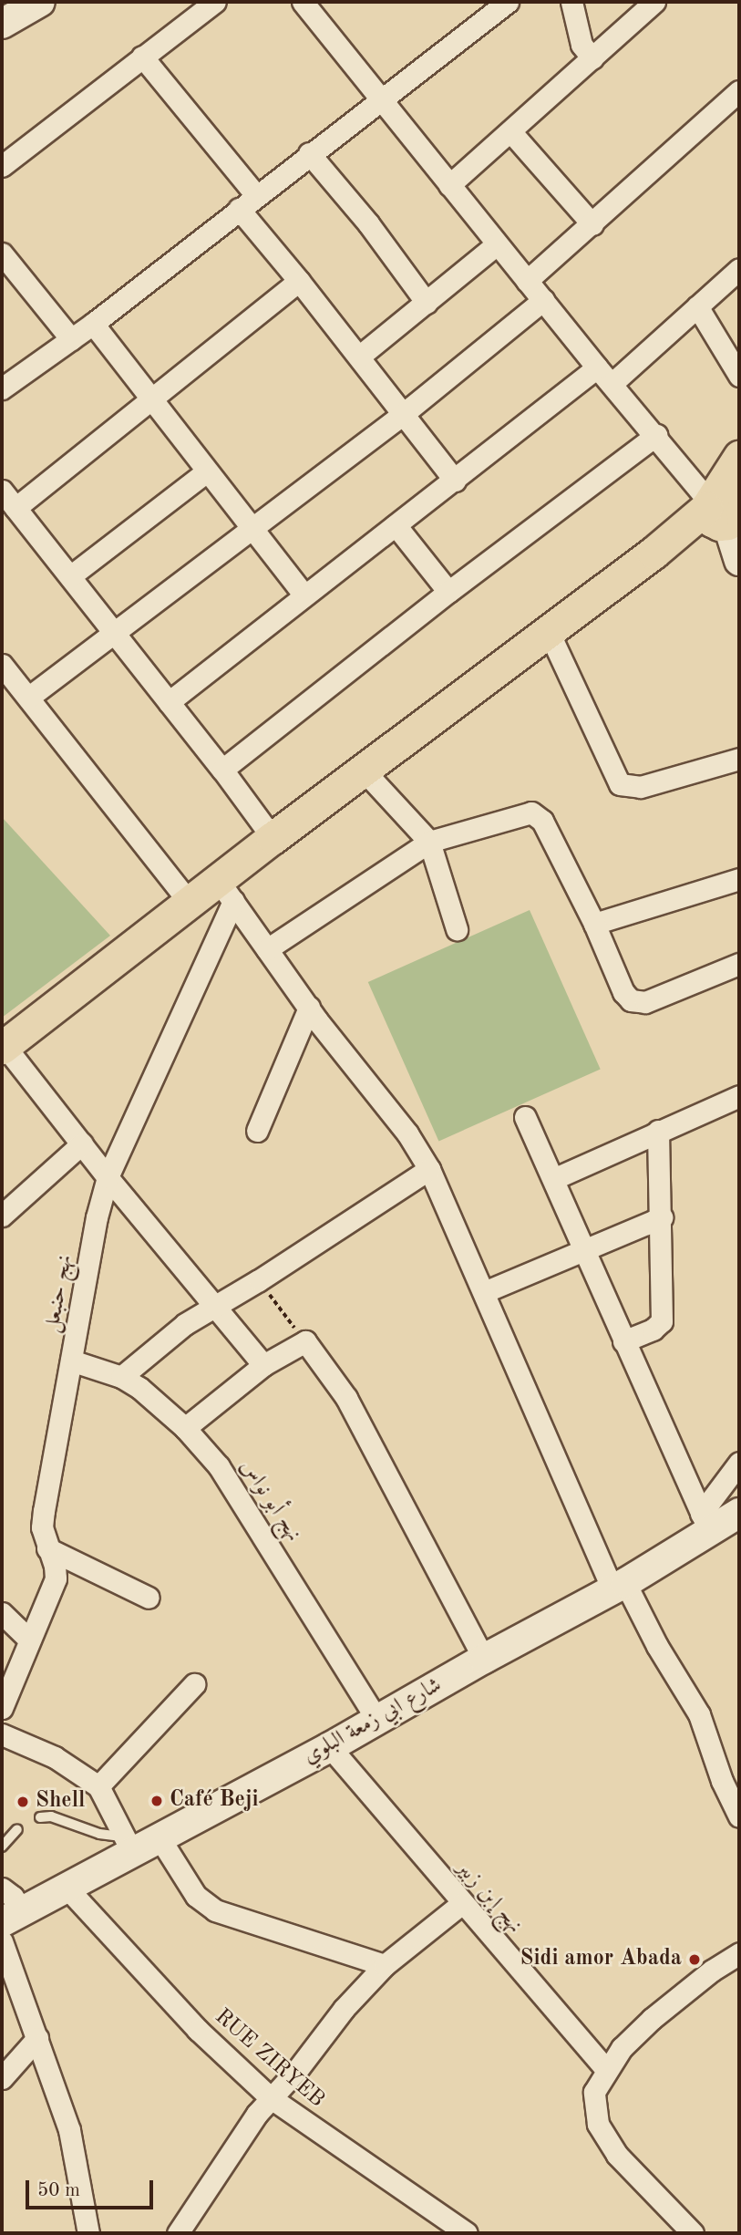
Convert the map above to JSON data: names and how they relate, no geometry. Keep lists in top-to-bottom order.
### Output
{
  "streets": {
    "main road": ["شارع ابي زمعة البلوي"],
    "street": [
      "نهج حنبعل",
      "نهج أبو نواس",
      "نهج إبن زبير",
      "RUE ZIRYEB"
    ]
  },
  "crossings": [
    ["نهج حنبعل", "نهج أبو نواس"],
    ["نهج أبو نواس", "شارع ابي زمعة البلوي"],
    ["شارع ابي زمعة البلوي", "نهج إبن زبير"],
    ["شارع ابي زمعة البلوي", "RUE ZIRYEB"]
  ],
  "places": ["Café Beji", "Shell", "Sidi amor Abada"],
  "scale_bar": "50 m"
}
